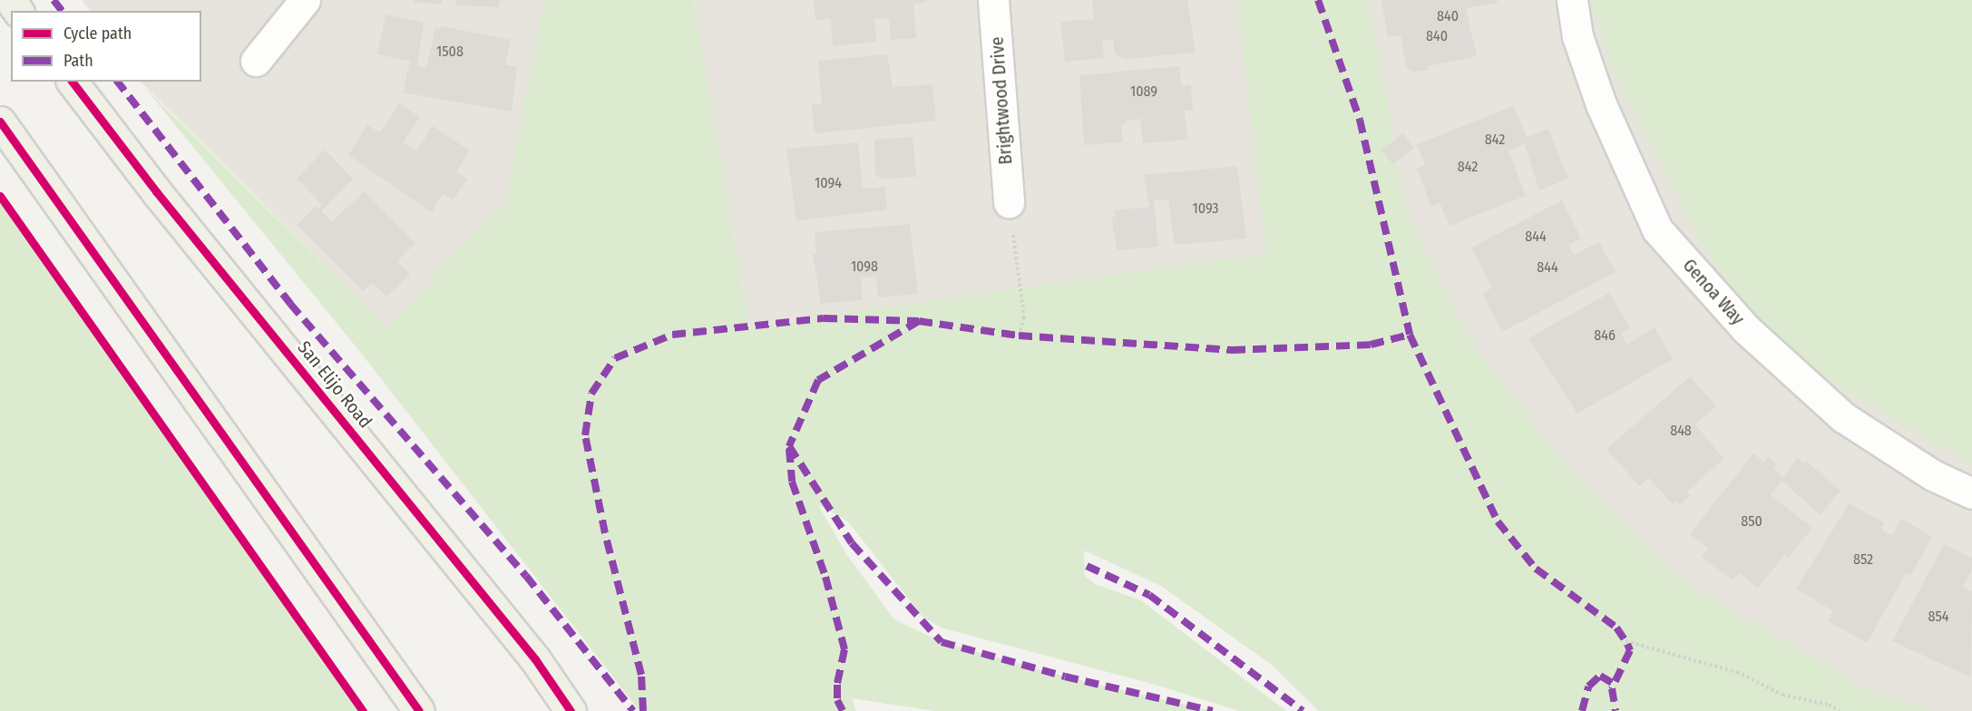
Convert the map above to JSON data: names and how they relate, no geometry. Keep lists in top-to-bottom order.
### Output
{
  "streets": {
    "main road": ["San Elijo Road"],
    "street": ["Brightwood Drive", "Genoa Way"]
  },
  "house_numbers": [
    "840",
    "840",
    "1508",
    "1089",
    "842",
    "842",
    "1094",
    "1093",
    "844",
    "1098",
    "844",
    "846",
    "848",
    "850",
    "852",
    "854"
  ],
  "legend": ["Cycle path", "Path"]
}
